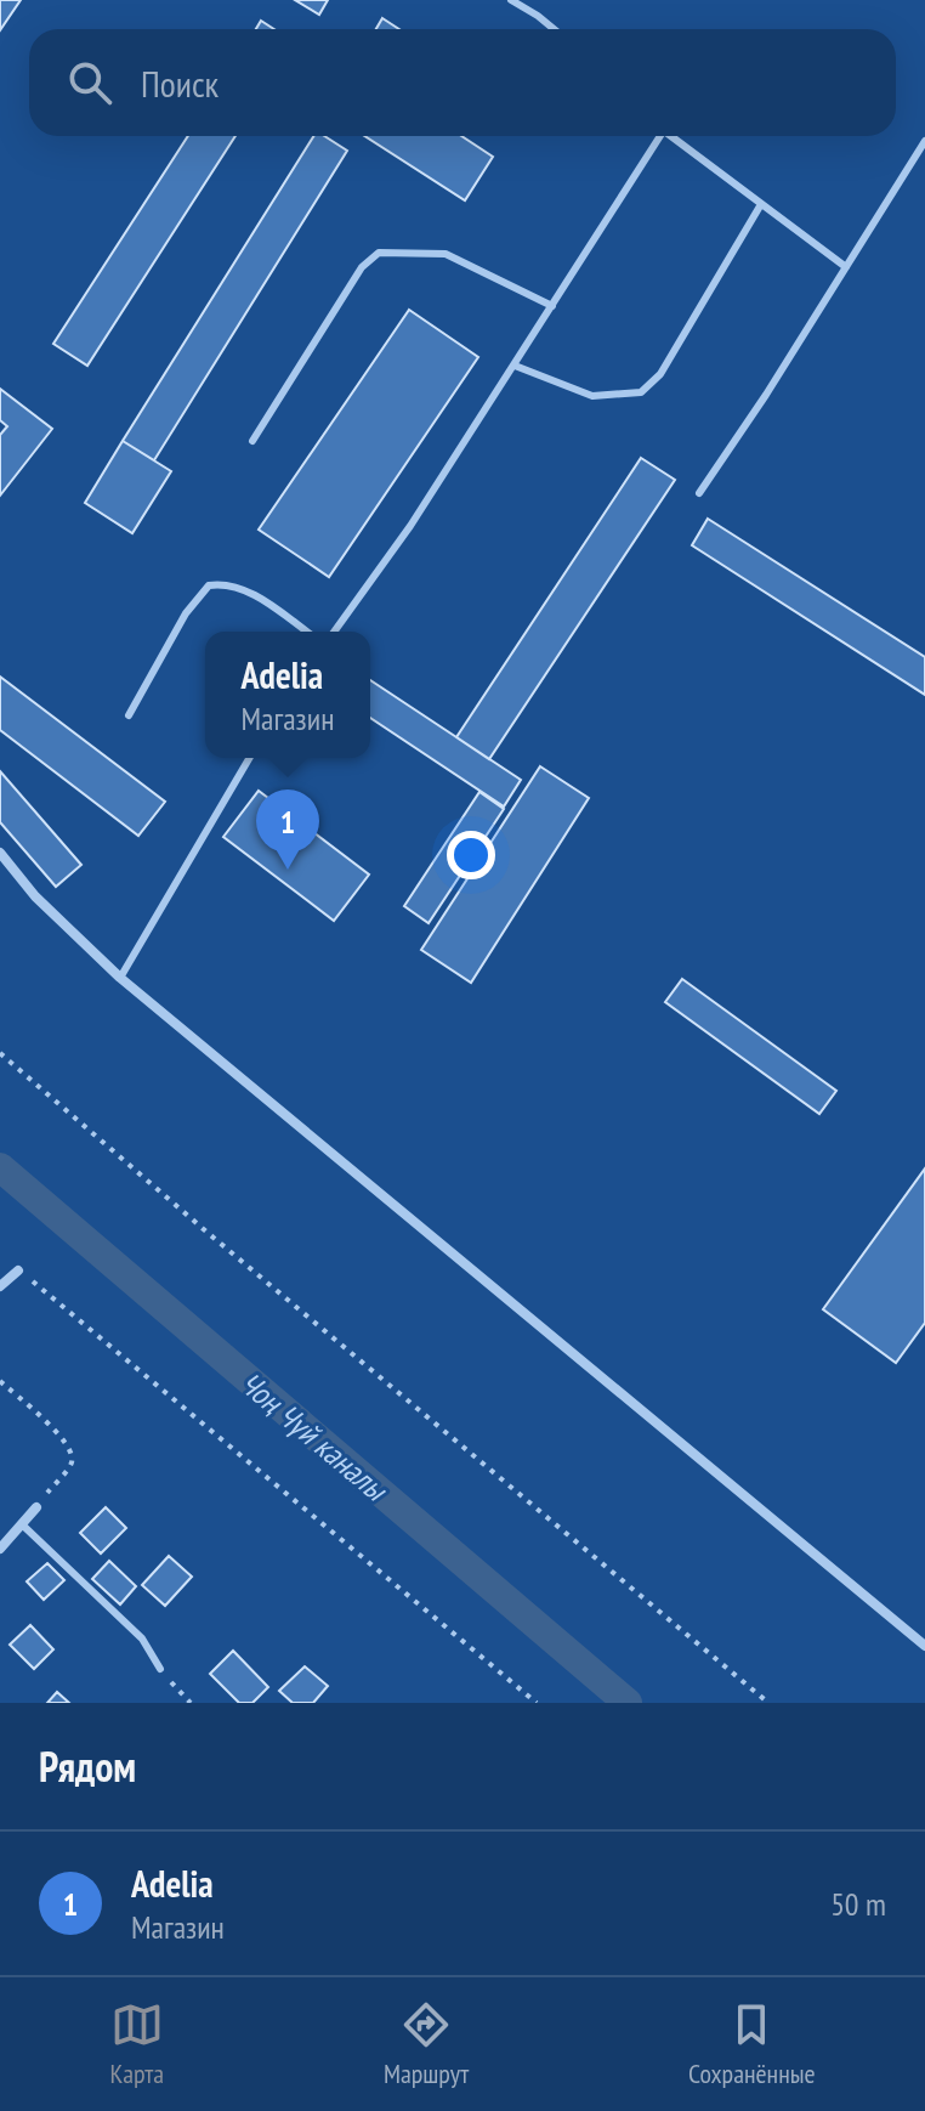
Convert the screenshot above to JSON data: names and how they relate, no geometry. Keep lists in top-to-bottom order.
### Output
{
  "water": ["Чоң Чүй каналы"],
  "page": {
    "search": "Поиск",
    "popup": ["Adelia", "Магазин"],
    "pins": "1",
    "heading": "Рядом",
    "list": [
      {
        "mark": "1",
        "name": "Adelia",
        "note": "Магазин",
        "value": "50 m"
      }
    ],
    "nav": ["Карта", "Маршрут", "Сохранённые"]
  }
}
